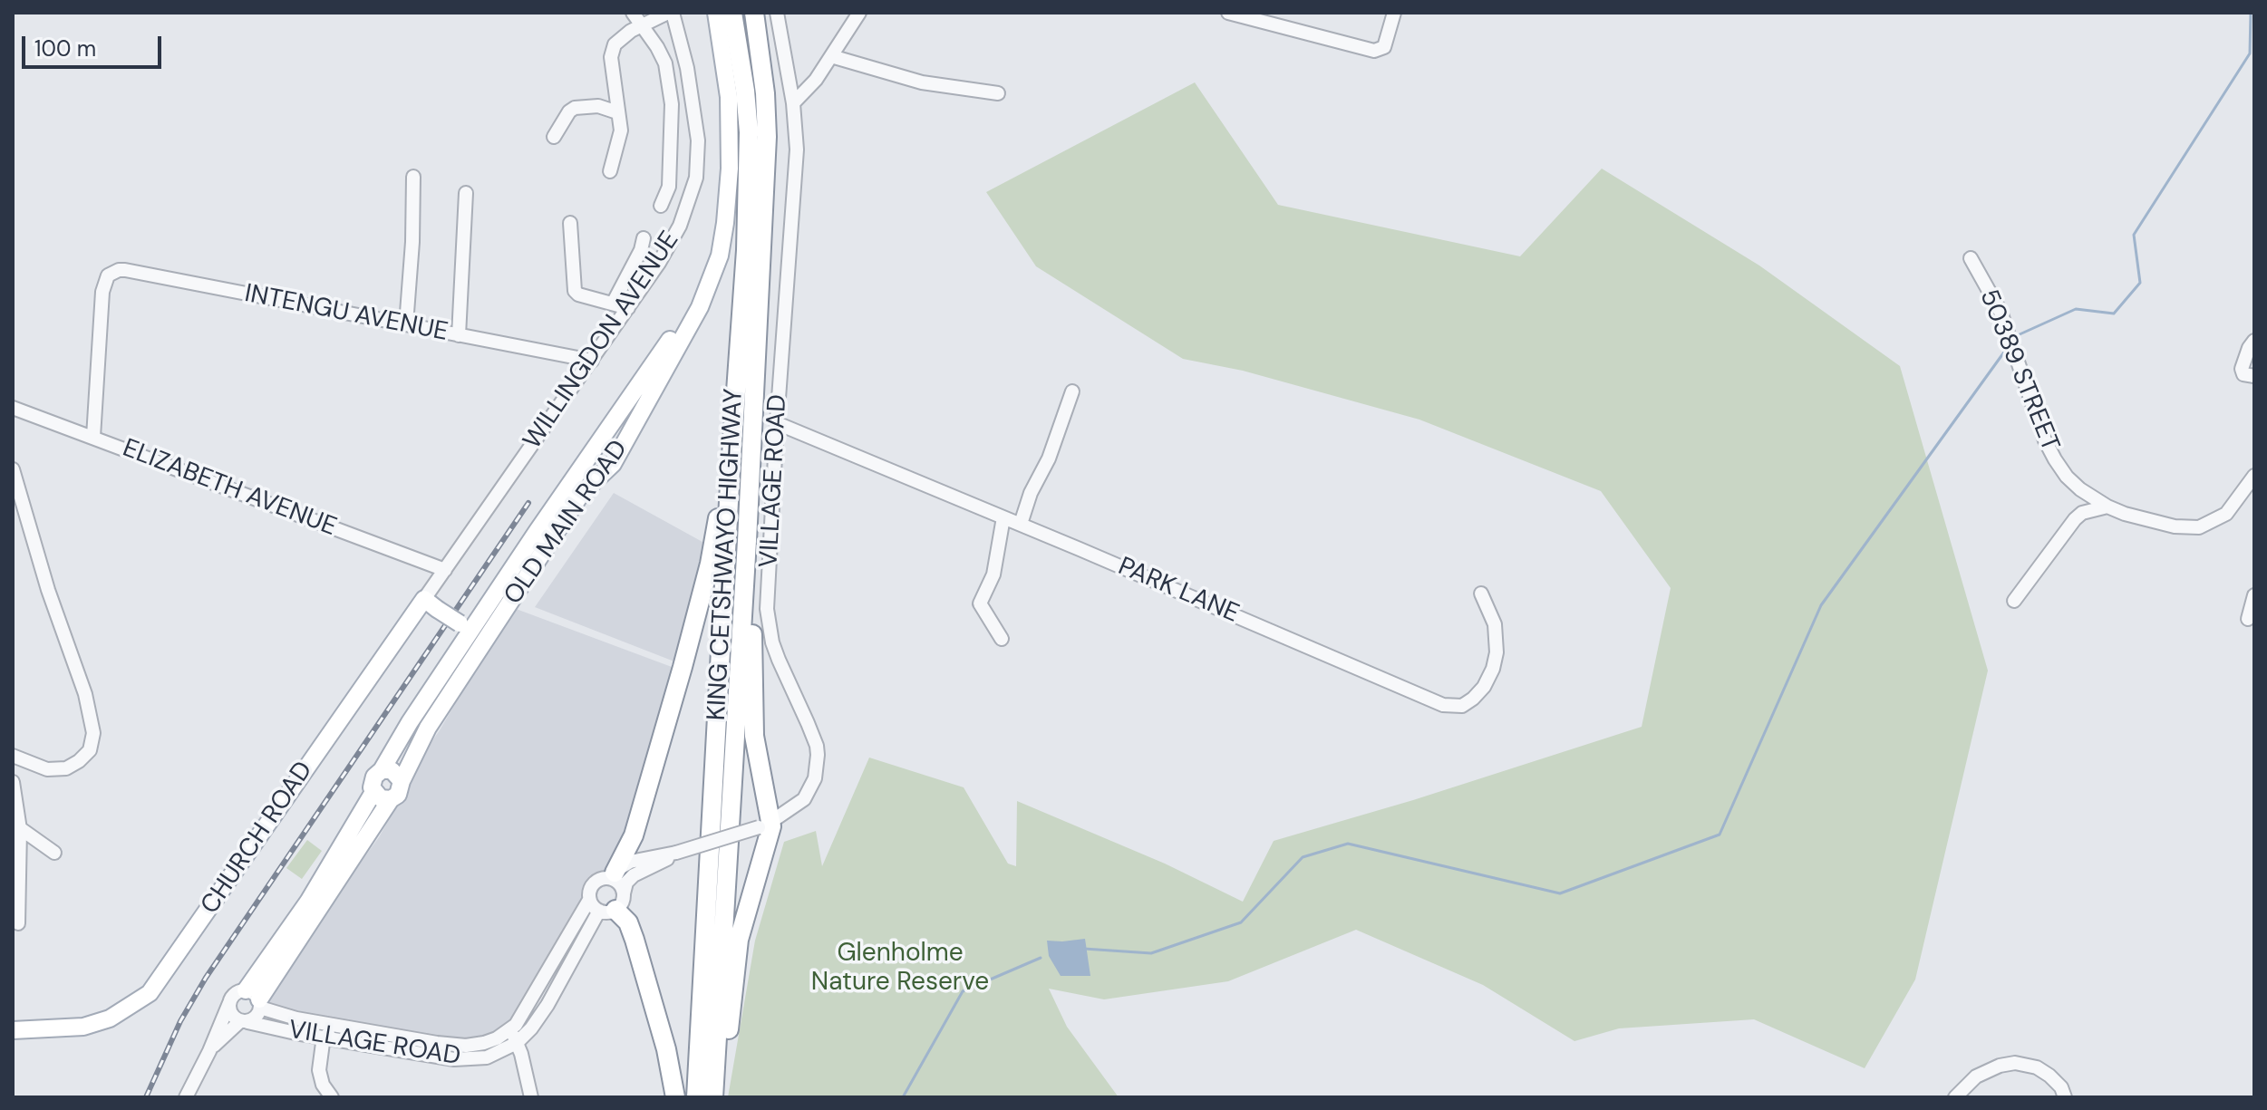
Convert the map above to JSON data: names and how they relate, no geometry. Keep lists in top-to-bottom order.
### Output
{
  "streets": {
    "highway": ["KING CETSHWAYO HIGHWAY"],
    "main road": ["OLD MAIN ROAD", "CHURCH ROAD"],
    "street": [
      "INTENGU AVENUE",
      "WILLINGDON AVENUE",
      "50389 STREET",
      "VILLAGE ROAD",
      "ELIZABETH AVENUE",
      "PARK LANE"
    ]
  },
  "crossings": [
    ["INTENGU AVENUE", "WILLINGDON AVENUE"],
    ["INTENGU AVENUE", "ELIZABETH AVENUE"],
    ["WILLINGDON AVENUE", "ELIZABETH AVENUE"],
    ["WILLINGDON AVENUE", "CHURCH ROAD"],
    ["VILLAGE ROAD", "PARK LANE"]
  ],
  "parks": ["Glenholme Nature Reserve"],
  "scale_bar": "100 m"
}
